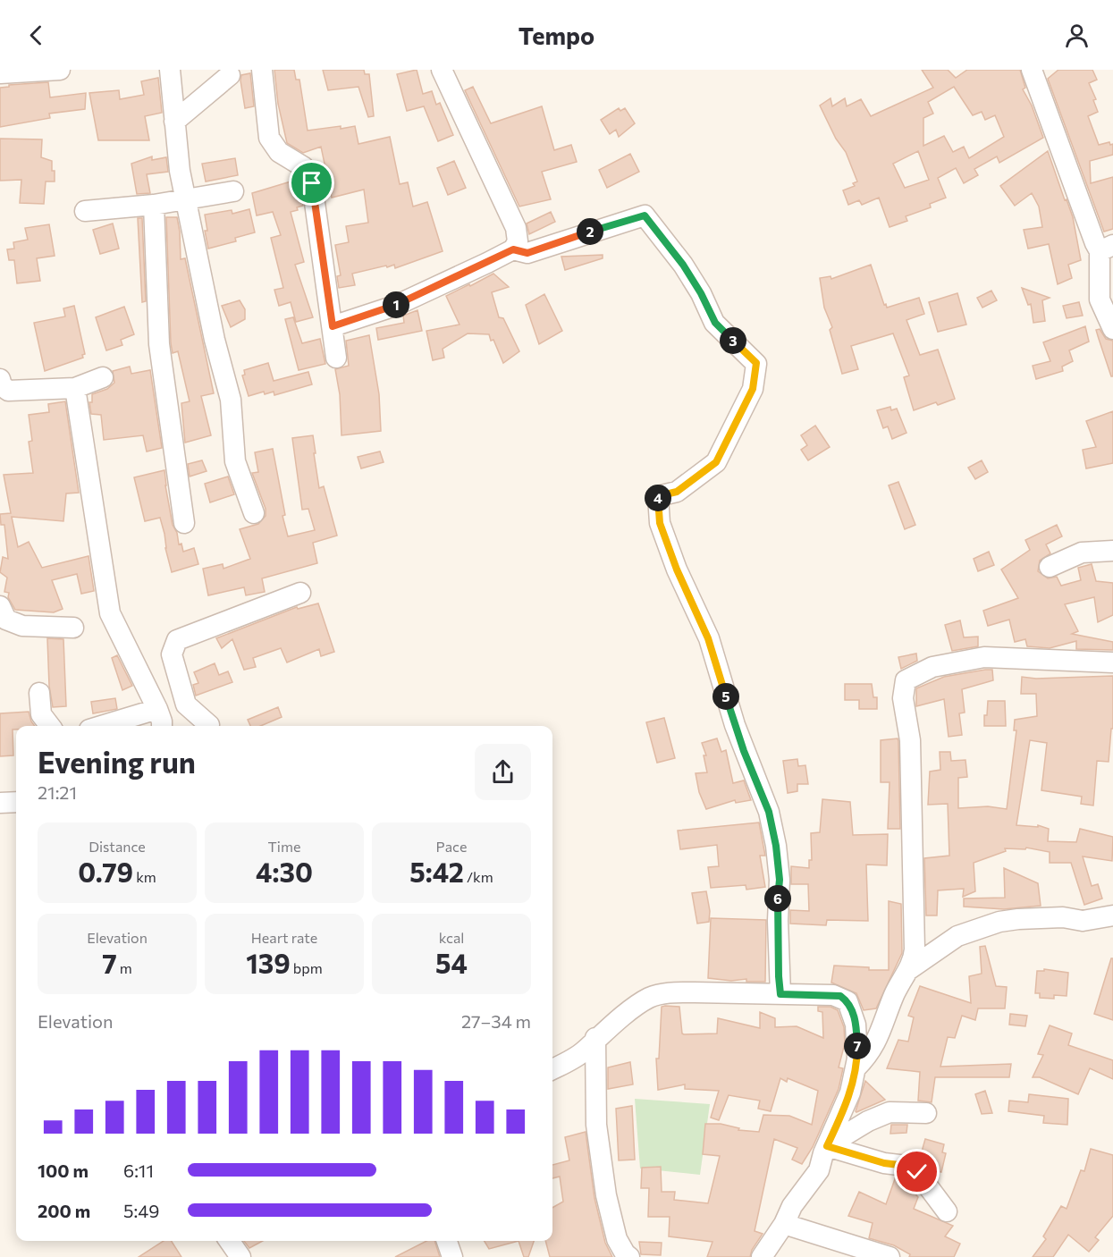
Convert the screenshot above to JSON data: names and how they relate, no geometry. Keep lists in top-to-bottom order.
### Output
{
  "page": {
    "header": "Tempo",
    "pins": [
      "2",
      "1",
      "3",
      "4",
      "5",
      "6",
      "7"
    ],
    "heading": ["Evening run", "21:21"],
    "stats": [
      ["Distance", "0.79 km"],
      ["Time", "4:30"],
      ["Pace", "5:42 /km"],
      ["Elevation", "7 m"],
      ["Heart rate", "139 bpm"],
      ["kcal", "54"]
    ],
    "chart": ["Elevation", "27–34 m"],
    "list": [
      {
        "name": "100 m",
        "note": "6:11"
      },
      {
        "name": "200 m",
        "note": "5:49"
      }
    ]
  }
}
